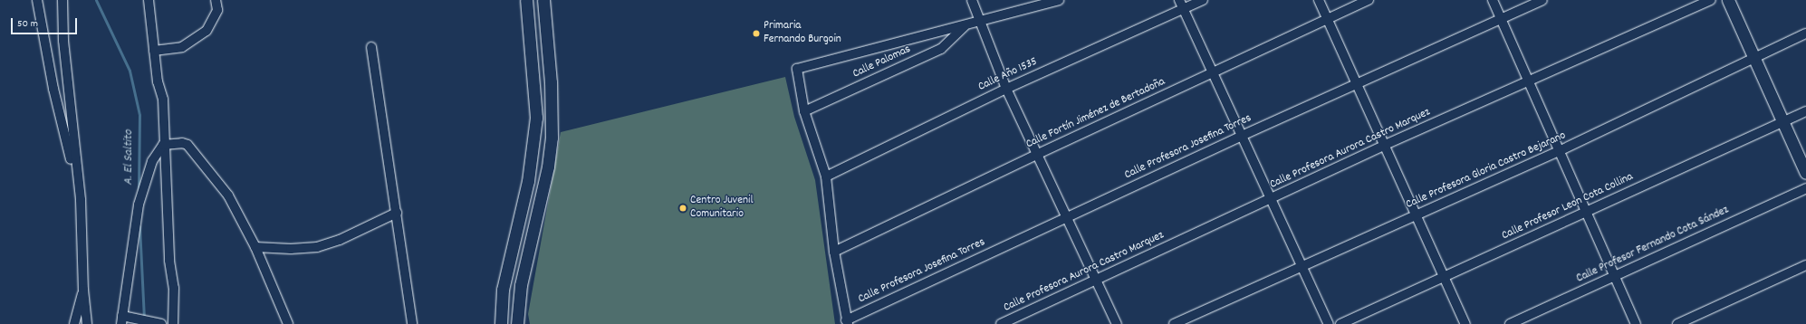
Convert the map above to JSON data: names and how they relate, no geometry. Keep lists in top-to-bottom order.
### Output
{
  "streets": {
    "street": [
      "Calle Palomas",
      "Calle Año 1535",
      "Calle Fortín Jiménez de Bertadoña",
      "Calle Profesora Josefina Torres",
      "Calle Profesora Aurora Castro Marquez",
      "Calle Profesora Gloria Castro Bejarano",
      "Calle Profesor Leon Cota Collina",
      "Calle Profesor Fernando Cota Sández"
    ]
  },
  "water": ["A. El Saltito"],
  "places": ["Primaria Fernando Burgoin", "Centro Juvenil Comunitario"],
  "scale_bar": "50 m"
}
